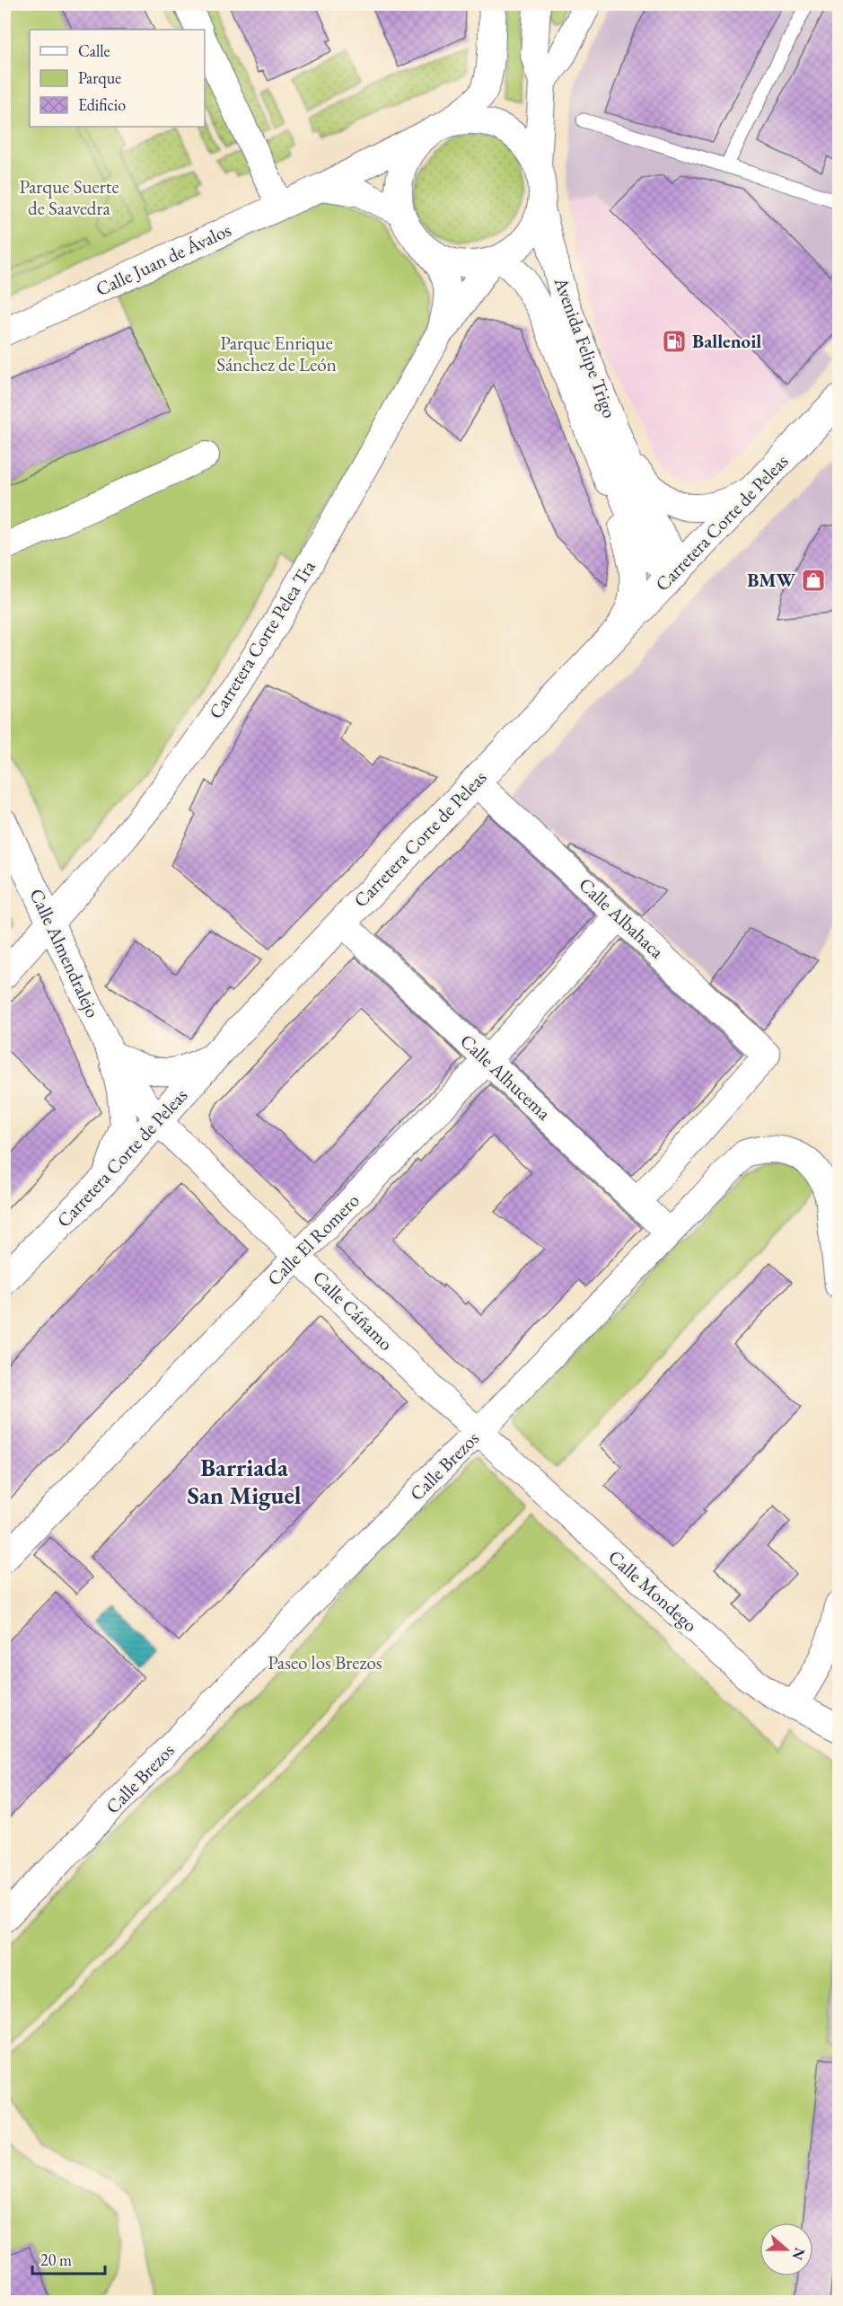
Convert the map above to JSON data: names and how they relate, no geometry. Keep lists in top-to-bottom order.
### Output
{
  "streets": {
    "street": [
      "Calle Juan de Ávalos",
      "Avenida Felipe Trigo",
      "Carretera Corte de Peleas",
      "Carretera Corte Pelea Tra",
      "Calle Albahaca",
      "Calle Almendralejo",
      "Calle Alhucema",
      "Calle El Romero",
      "Calle Cáñamo",
      "Calle Brezos",
      "Calle Mondego"
    ]
  },
  "crossings": [
    ["Calle Juan de Ávalos", "Avenida Felipe Trigo"],
    ["Calle Juan de Ávalos", "Carretera Corte Pelea Tra"],
    ["Avenida Felipe Trigo", "Carretera Corte de Peleas"],
    ["Avenida Felipe Trigo", "Carretera Corte Pelea Tra"],
    ["Carretera Corte de Peleas", "Calle Albahaca"],
    ["Carretera Corte de Peleas", "Calle Almendralejo"],
    ["Carretera Corte de Peleas", "Calle Alhucema"],
    ["Carretera Corte de Peleas", "Calle Cáñamo"],
    ["Carretera Corte Pelea Tra", "Calle Almendralejo"],
    ["Calle Albahaca", "Calle Alhucema"],
    ["Calle Albahaca", "Calle El Romero"],
    ["Calle Almendralejo", "Calle Cáñamo"],
    ["Calle Alhucema", "Calle El Romero"],
    ["Calle Alhucema", "Calle Brezos"],
    ["Calle El Romero", "Calle Cáñamo"],
    ["Calle Cáñamo", "Calle Brezos"],
    ["Calle Cáñamo", "Calle Mondego"],
    ["Calle Brezos", "Calle Mondego"]
  ],
  "districts": ["Barriada San Miguel"],
  "parks": ["Parque Suerte de Saavedra", "Parque Enrique Sánchez de León", "Paseo los Brezos"],
  "places": {
    "fuel station": ["Ballenoil"],
    "shop": ["BMW"]
  },
  "legend": ["Calle", "Parque", "Edificio"],
  "scale_bar": "20 m",
  "north": "right"
}
